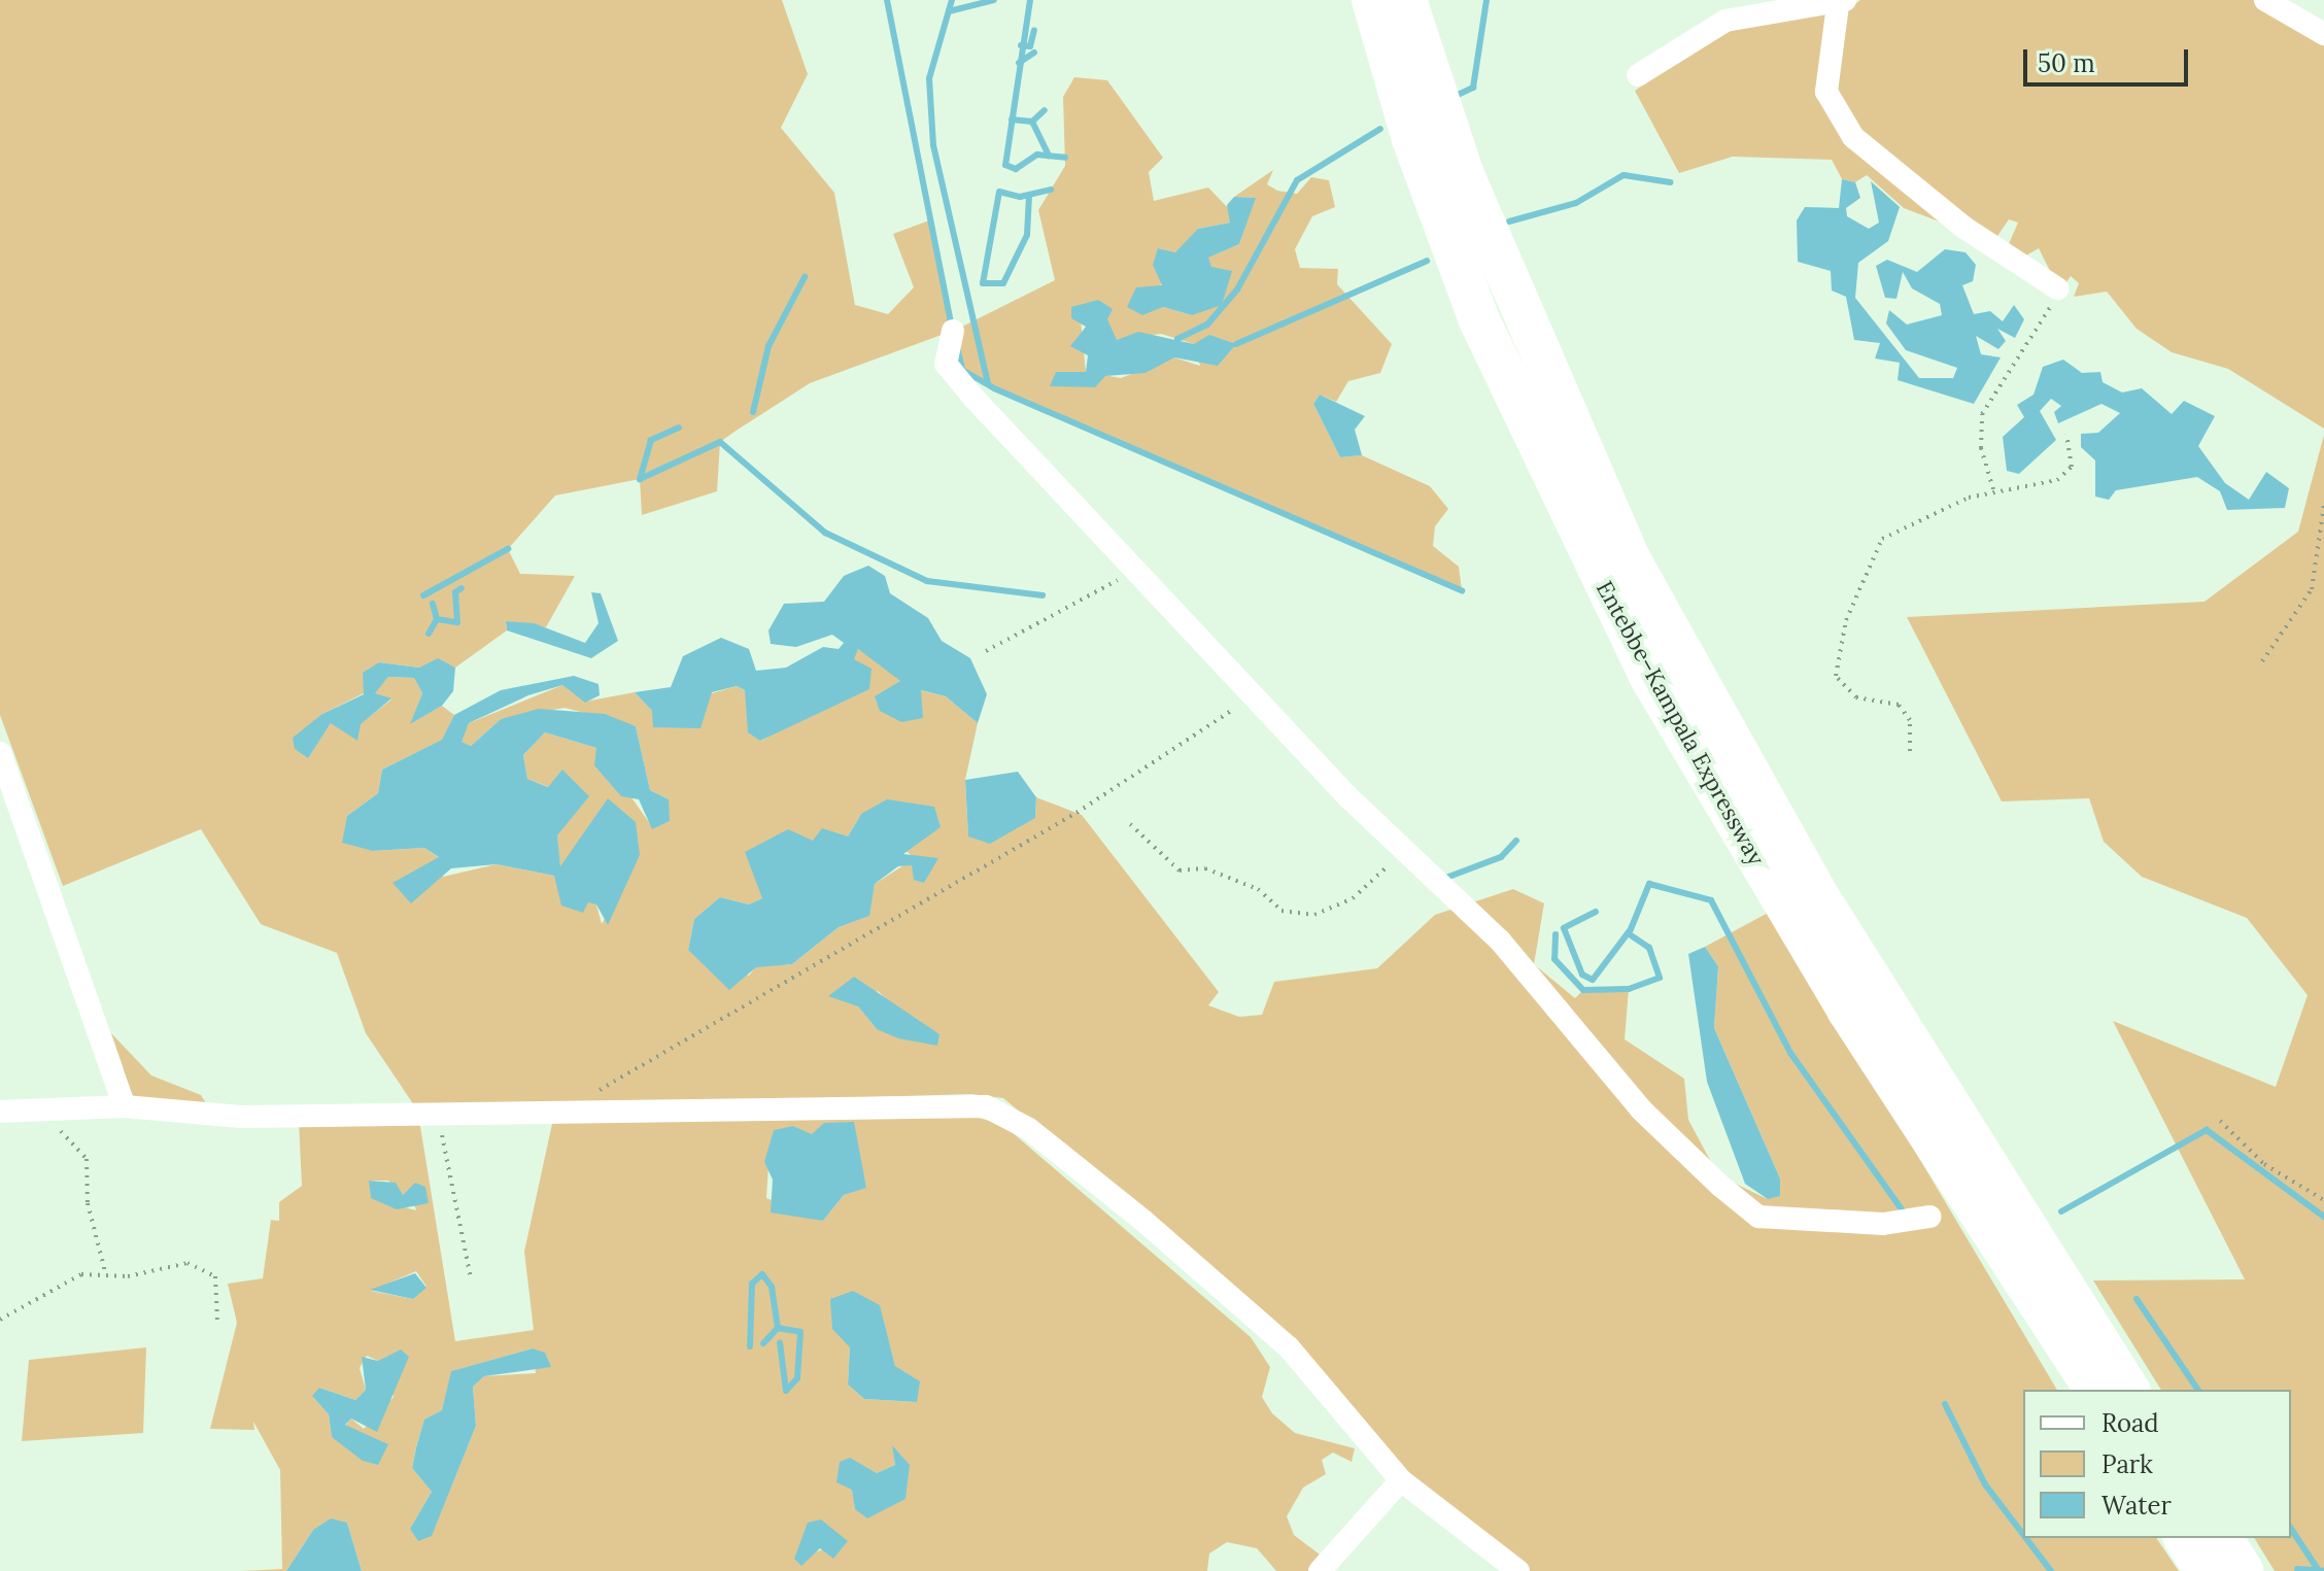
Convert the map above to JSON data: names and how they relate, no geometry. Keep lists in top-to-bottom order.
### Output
{
  "streets": {
    "highway": ["Entebbe–Kampala Expressway"]
  },
  "legend": ["Road", "Park", "Water"],
  "scale_bar": "50 m"
}
